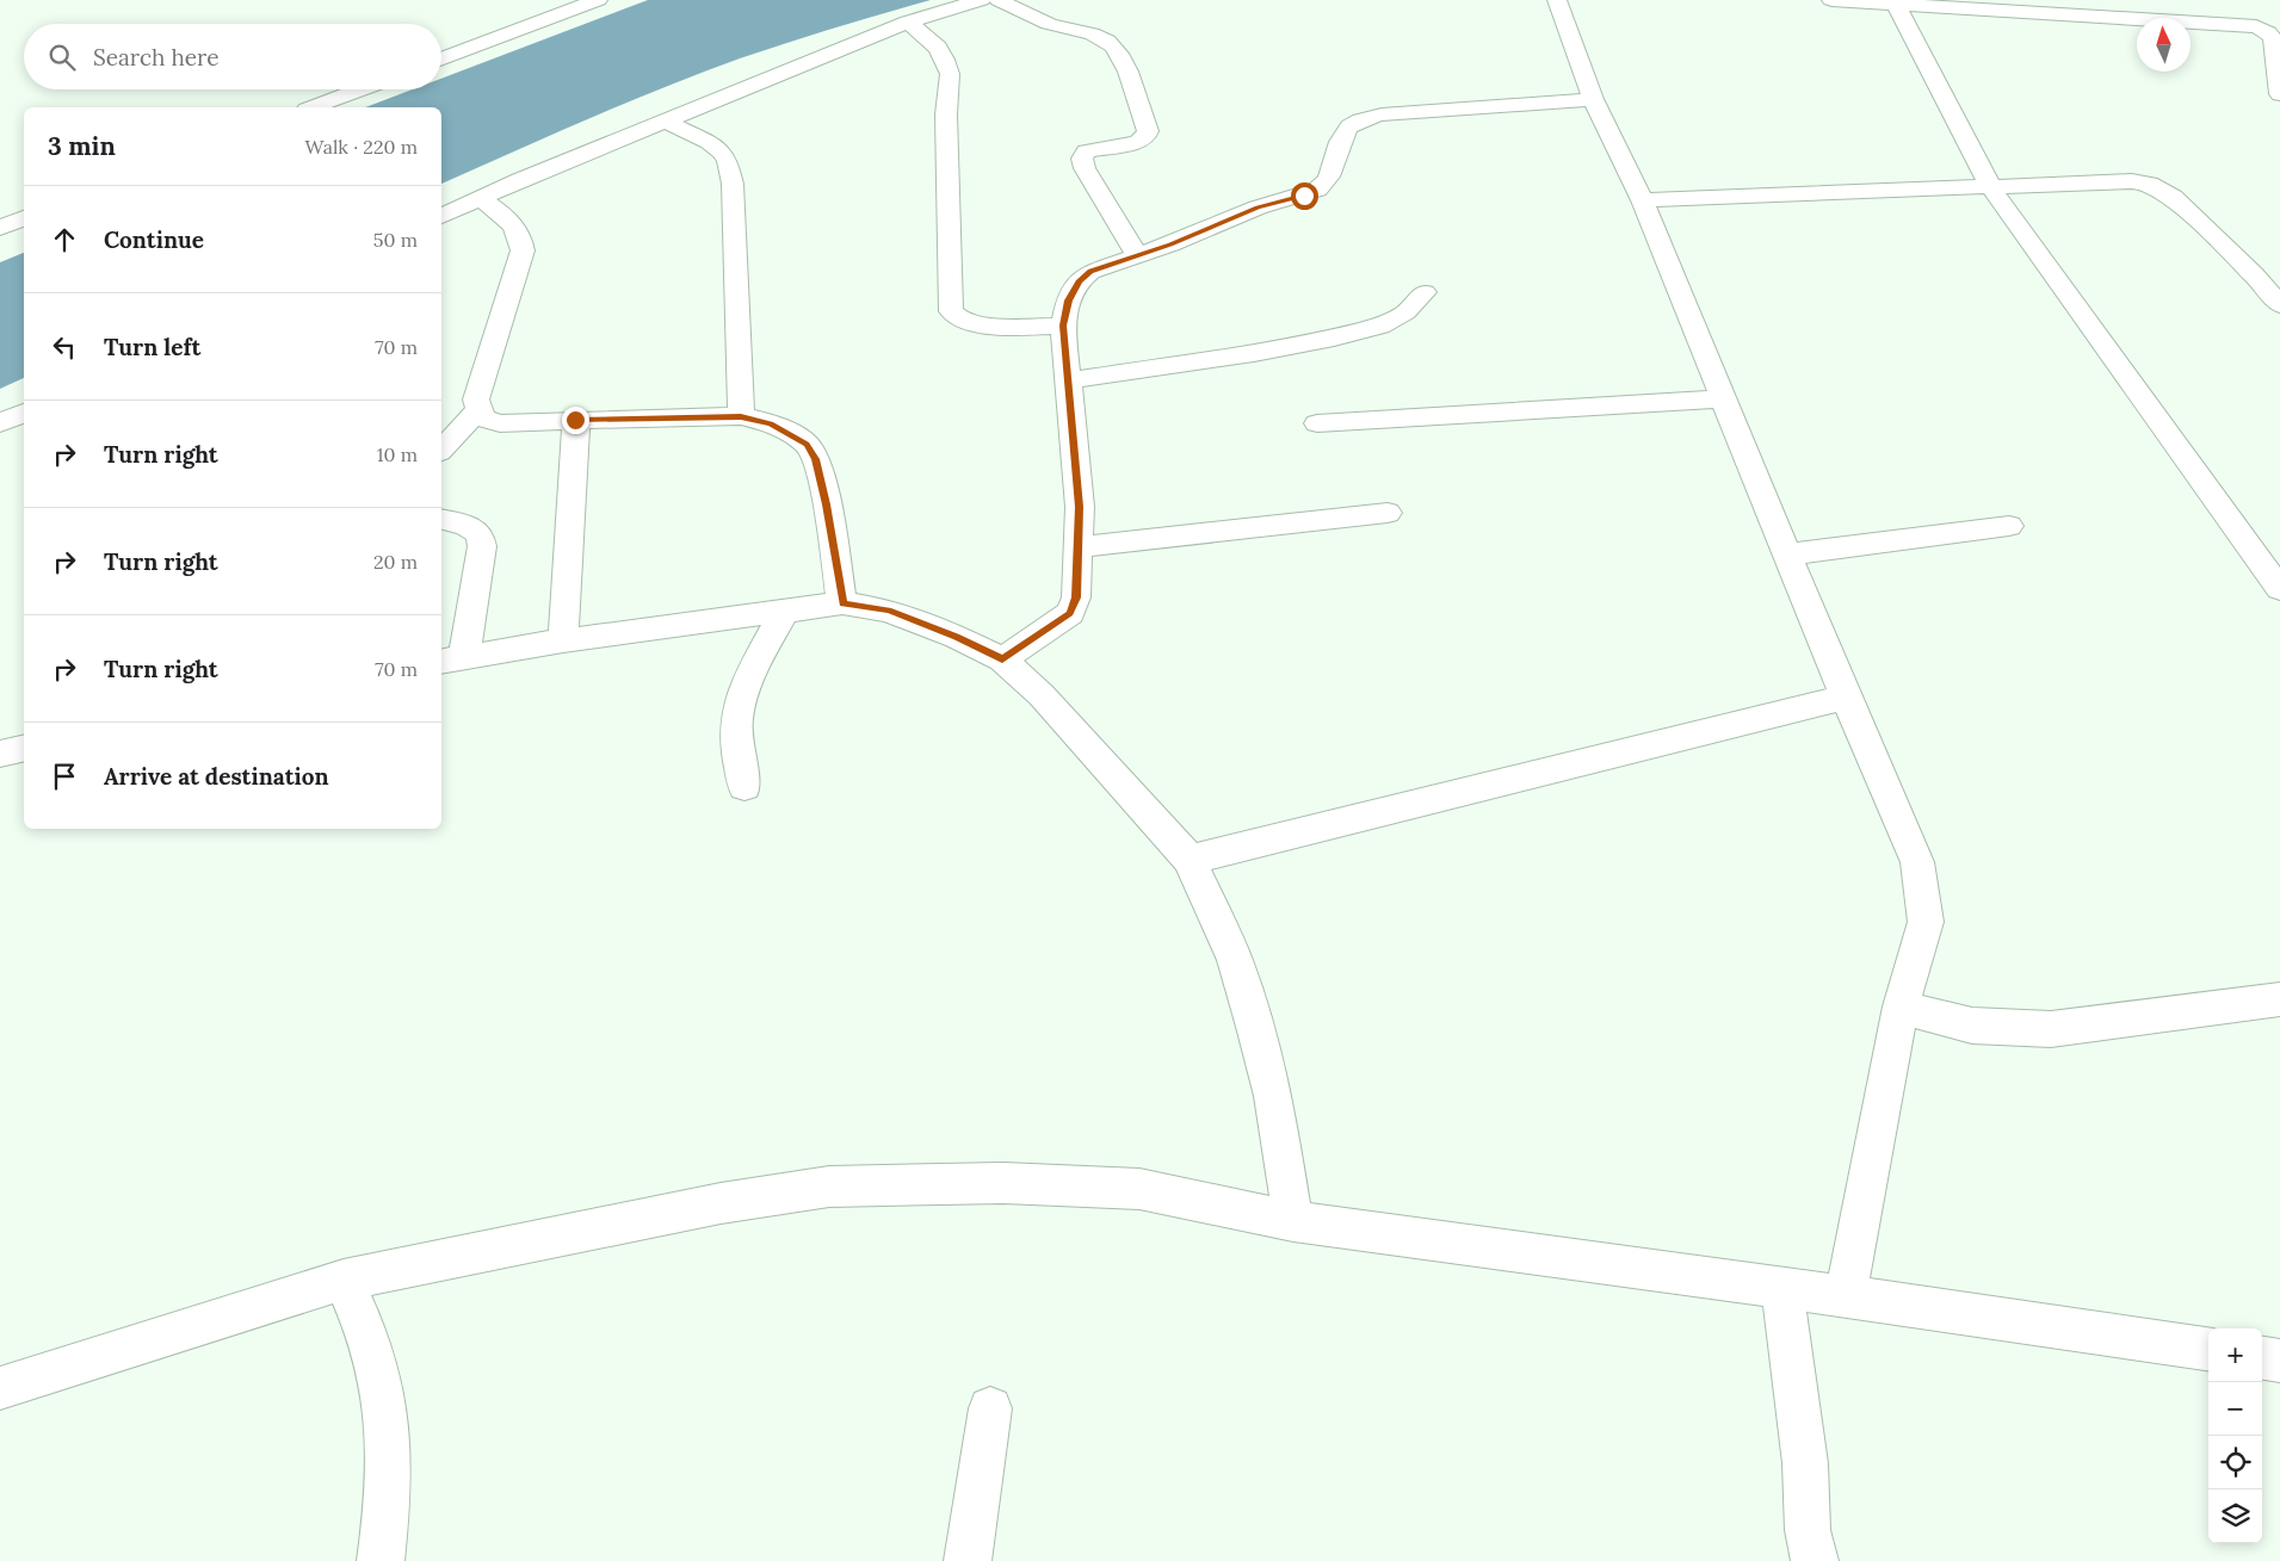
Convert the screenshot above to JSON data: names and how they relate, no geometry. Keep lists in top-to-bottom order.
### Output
{
  "north": "top",
  "page": {
    "search": "Search here",
    "heading": ["3 min", "Walk · 220 m"],
    "list": [
      ["Continue", "50 m"],
      ["Turn left", "70 m"],
      ["Turn right", "10 m"],
      ["Turn right", "20 m"],
      ["Turn right", "70 m"],
      "Arrive at destination"
    ],
    "map_buttons": ["+", "−"]
  }
}
